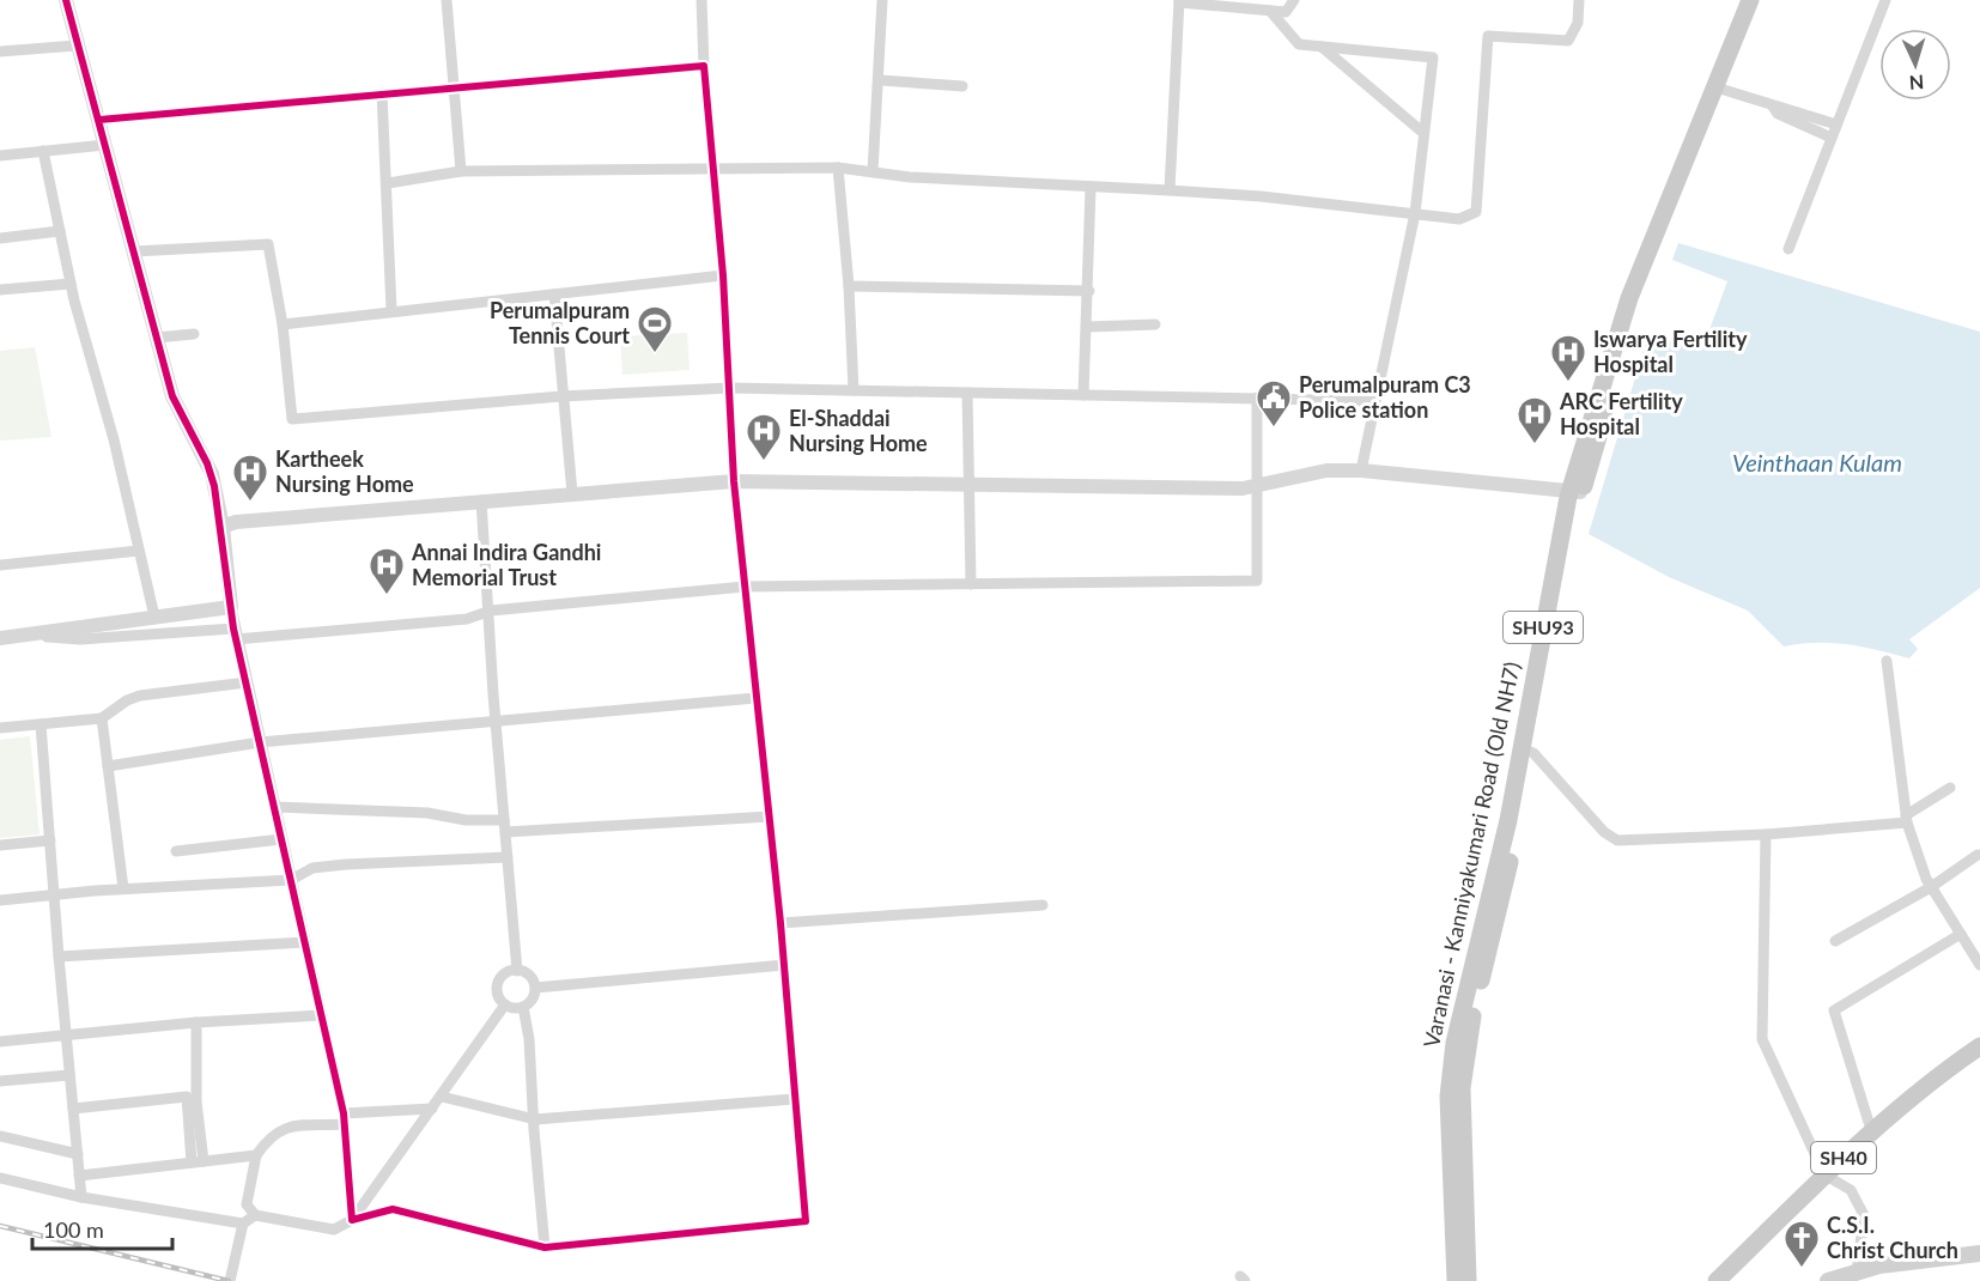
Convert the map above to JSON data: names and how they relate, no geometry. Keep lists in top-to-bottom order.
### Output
{
  "streets": {
    "main road": ["SHU93", "Varanasi - Kanniyakumari Road (Old NH7)", "SH40"]
  },
  "water": ["Veinthaan Kulam"],
  "places": {
    "sports": ["Perumalpuram Tennis Court"],
    "hospital": [
      "Iswarya Fertility Hospital",
      "ARC Fertility Hospital",
      "El-Shaddai Nursing Home",
      "Kartheek Nursing Home",
      "Annai Indira Gandhi Memorial Trust"
    ],
    "public building": ["Perumalpuram C3 Police station"],
    "church": ["C.S.I. Christ Church"]
  },
  "scale_bar": "100 m",
  "north": "bottom"
}
